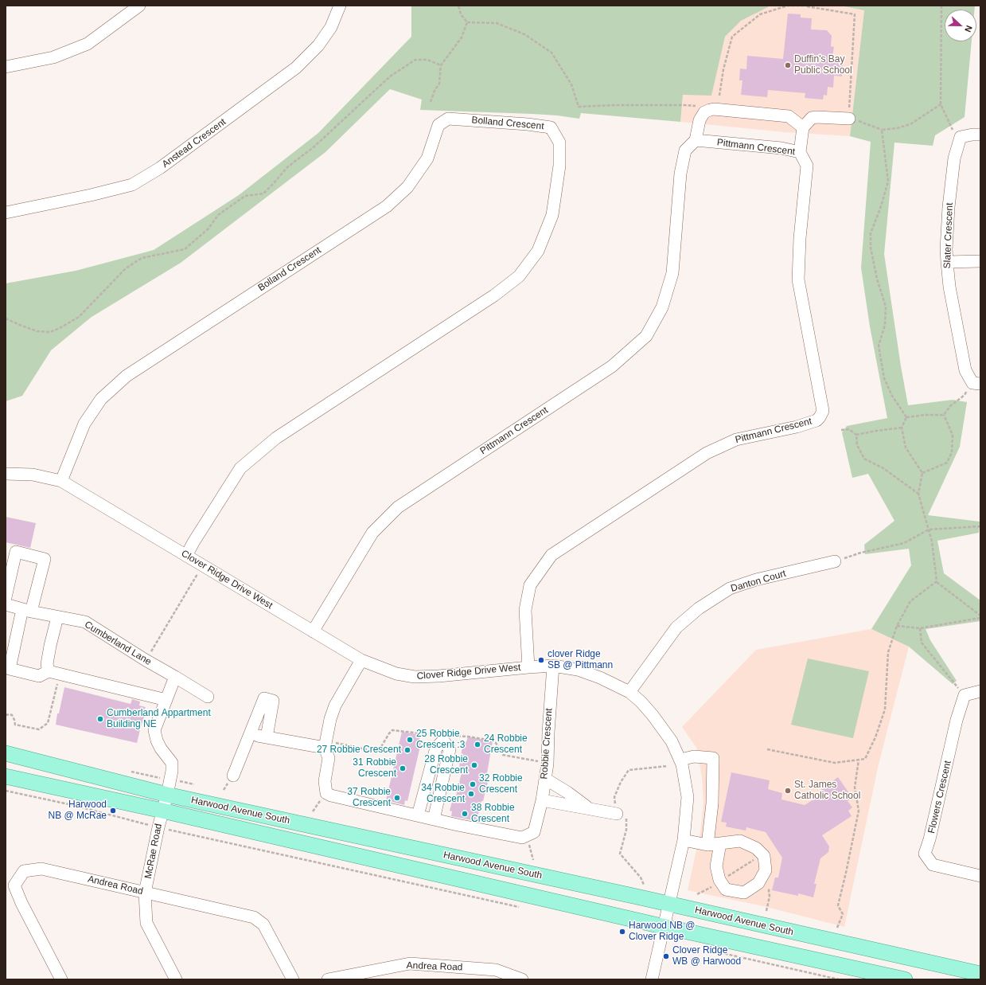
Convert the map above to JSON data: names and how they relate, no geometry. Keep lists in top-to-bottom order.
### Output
{
  "streets": {
    "main road": ["Harwood Avenue South"],
    "street": [
      "Bolland Crescent",
      "Anstead Crescent",
      "Pittmann Crescent",
      "Slater Crescent",
      "Clover Ridge Drive West",
      "Danton Court",
      "Cumberland Lane",
      "Robbie Crescent",
      "Flowers Crescent",
      "McRae Road",
      "Andrea Road"
    ]
  },
  "crossings": [
    ["Bolland Crescent", "Clover Ridge Drive West"],
    ["Pittmann Crescent", "Clover Ridge Drive West"],
    ["Clover Ridge Drive West", "Danton Court"],
    ["Clover Ridge Drive West", "Robbie Crescent"],
    ["Clover Ridge Drive West", "Harwood Avenue South"],
    ["Harwood Avenue South", "McRae Road"],
    ["McRae Road", "Andrea Road"]
  ],
  "places": [
    "Duffin's Bay Public School",
    "clover Ridge SB @ Pittmann",
    "Cumberland Appartment Building NE",
    "25 Robbie Crescent :3",
    "24 Robbie Crescent",
    "27 Robbie Crescent",
    "28 Robbie Crescent",
    "31 Robbie Crescent",
    "32 Robbie Crescent",
    "St. James Catholic School",
    "34 Robbie Crescent",
    "37 Robbie Crescent",
    "Harwood NB @ McRae",
    "38 Robbie Crescent",
    "Harwood NB @ Clover Ridge",
    "Clover Ridge WB @ Harwood"
  ],
  "north": "right"
}
